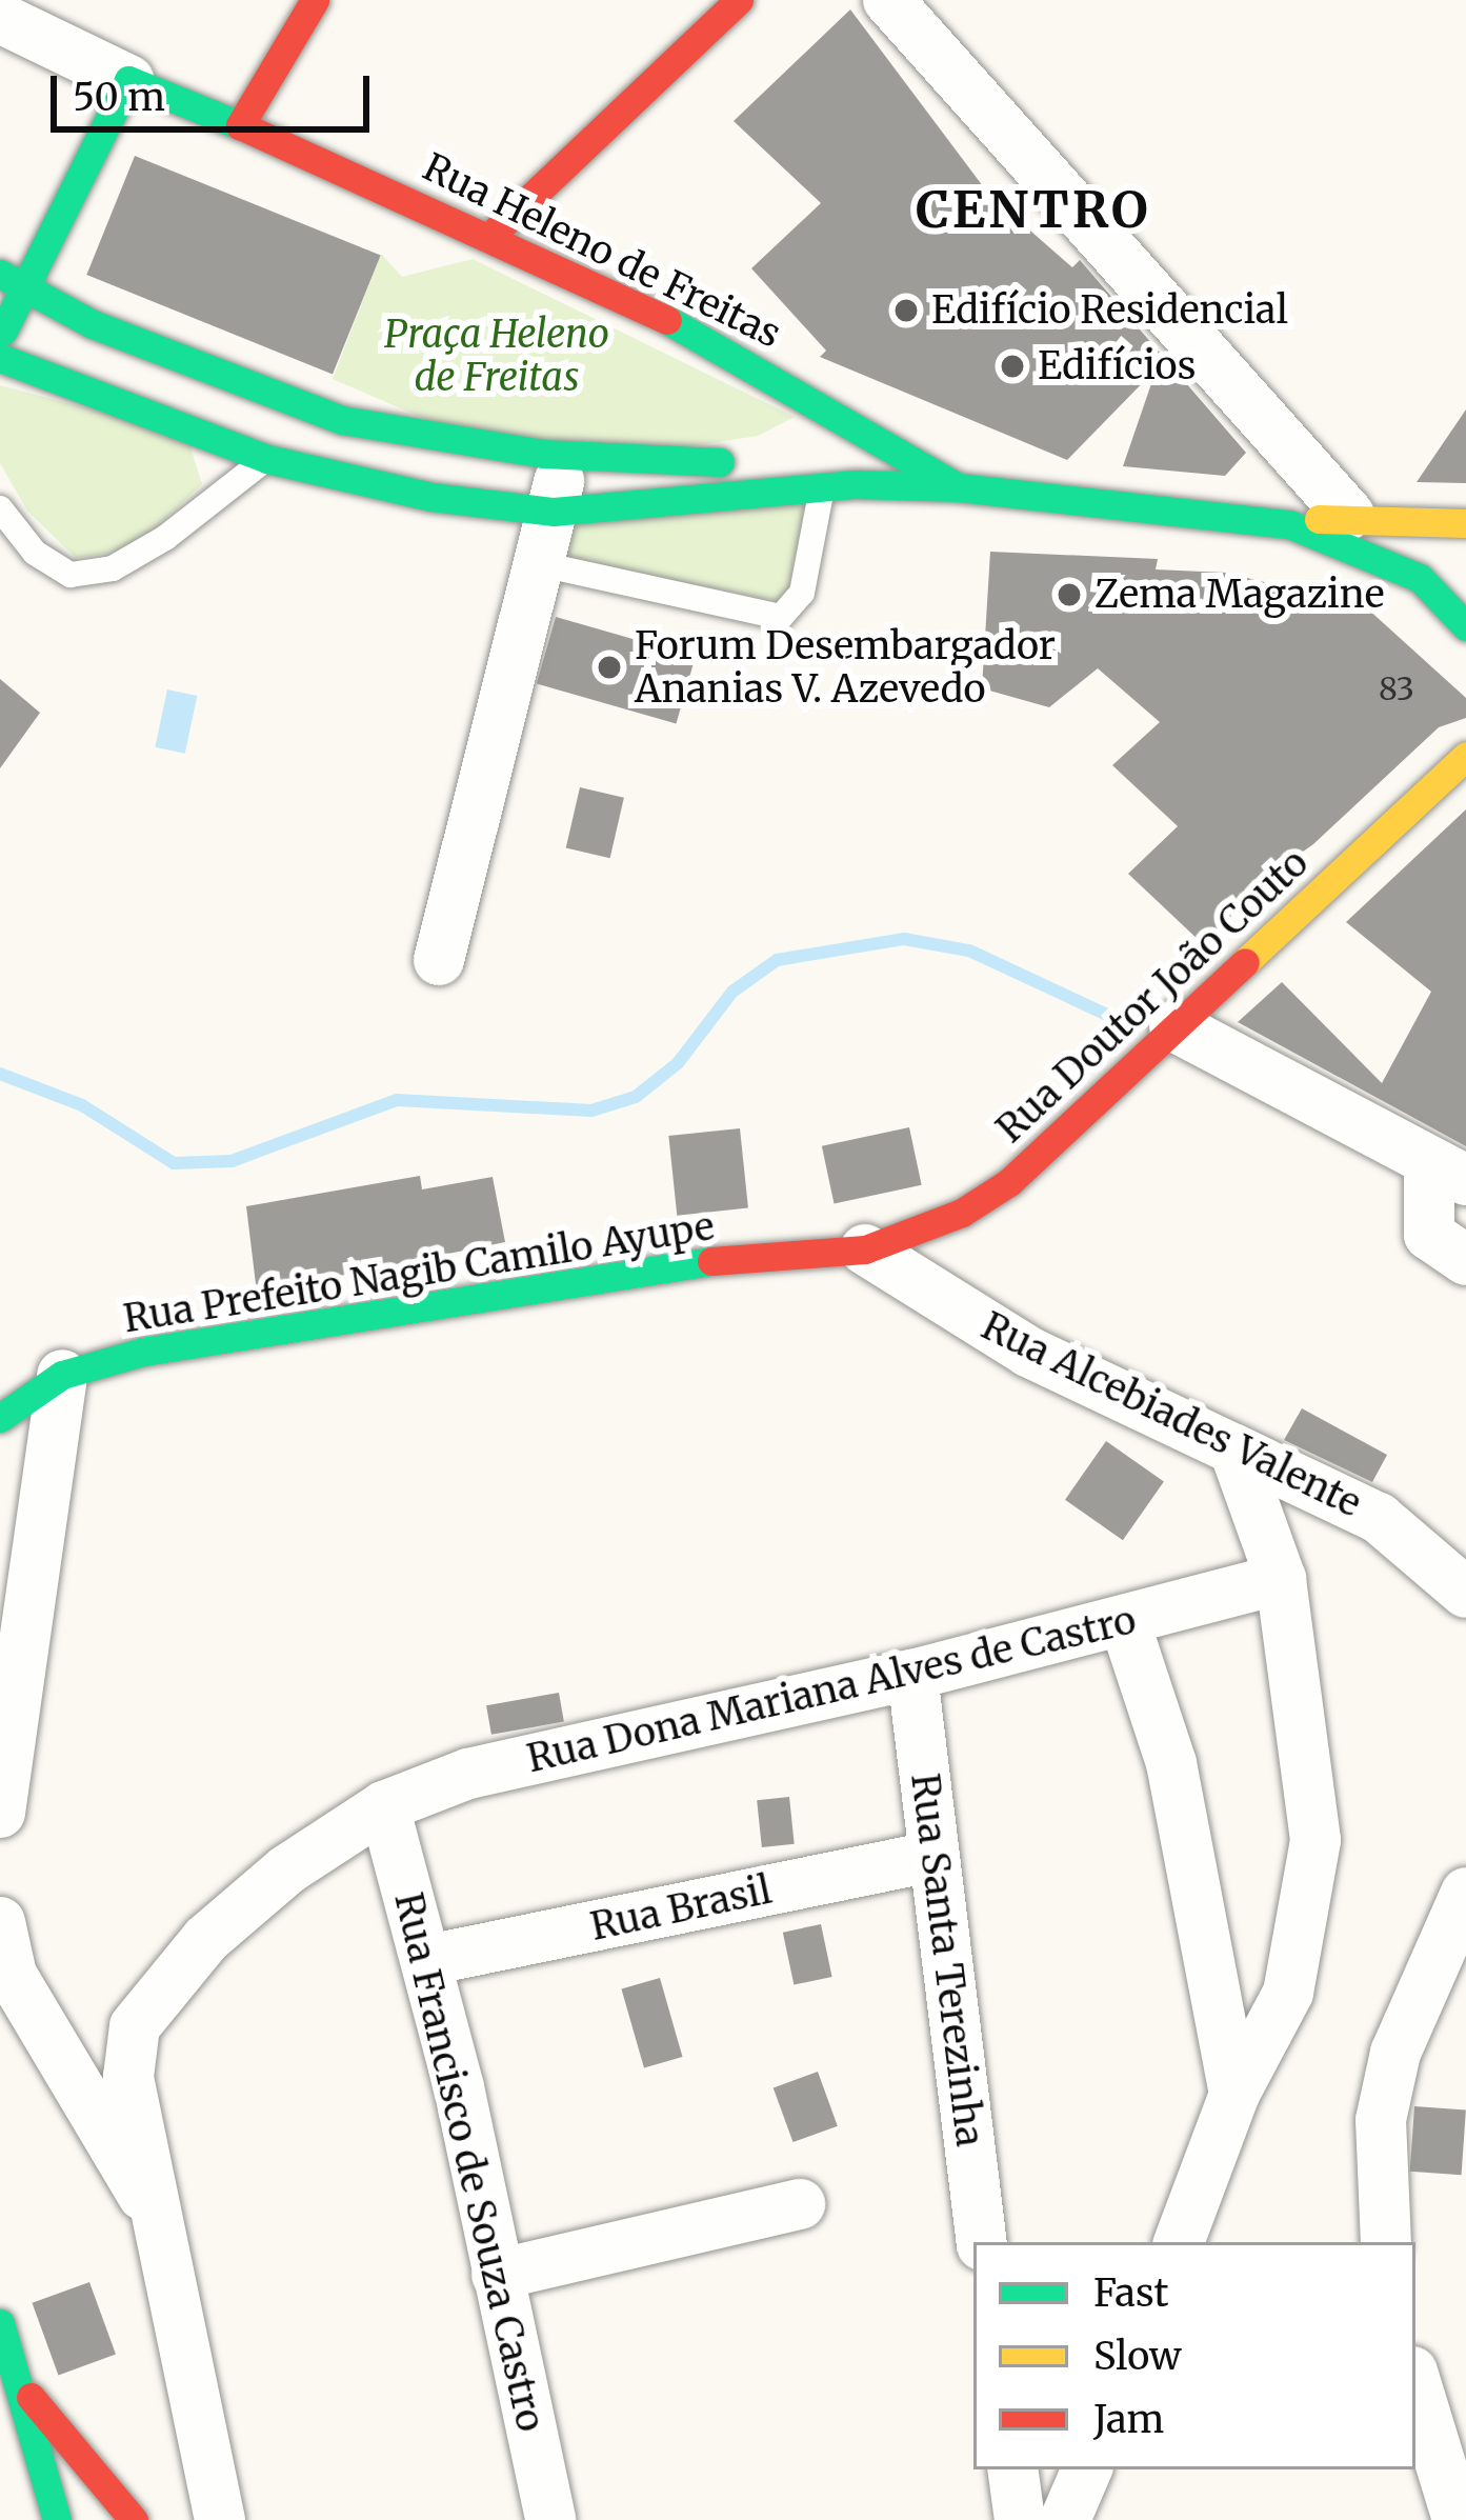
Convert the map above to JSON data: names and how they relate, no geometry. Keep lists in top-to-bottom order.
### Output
{
  "streets": {
    "main road": ["Rua Heleno de Freitas", "Rua Doutor João Couto", "Rua Prefeito Nagib Camilo Ayupe"],
    "street": [
      "Rua Alcebiades Valente",
      "Rua Dona Mariana Alves de Castro",
      "Rua Brasil",
      "Rua Santa Terezinha",
      "Rua Francisco de Souza Castro"
    ]
  },
  "crossings": [
    ["Rua Doutor João Couto", "Rua Prefeito Nagib Camilo Ayupe"],
    ["Rua Doutor João Couto", "Rua Alcebiades Valente"],
    ["Rua Prefeito Nagib Camilo Ayupe", "Rua Alcebiades Valente"],
    ["Rua Dona Mariana Alves de Castro", "Rua Santa Terezinha"],
    ["Rua Dona Mariana Alves de Castro", "Rua Francisco de Souza Castro"],
    ["Rua Brasil", "Rua Santa Terezinha"],
    ["Rua Brasil", "Rua Francisco de Souza Castro"]
  ],
  "districts": ["CENTRO"],
  "parks": ["Praça Heleno de Freitas"],
  "places": [
    "Edifício Residencial",
    "Edifícios",
    "Zema Magazine",
    "Forum Desembargador Ananias V. Azevedo"
  ],
  "house_numbers": ["83"],
  "legend": ["Fast", "Slow", "Jam"],
  "scale_bar": "50 m"
}
